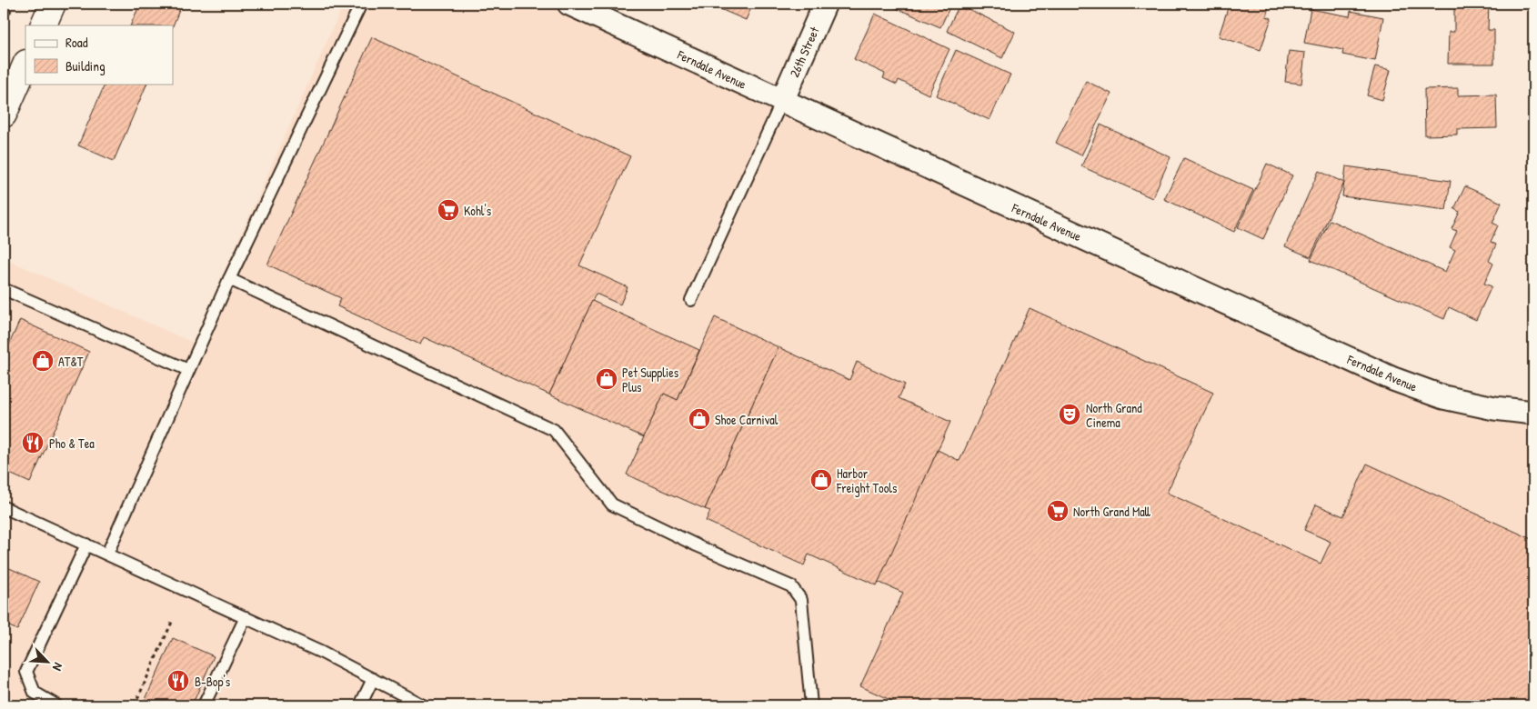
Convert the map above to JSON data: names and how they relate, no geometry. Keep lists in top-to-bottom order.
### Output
{
  "streets": {
    "street": ["26th Street", "Ferndale Avenue"]
  },
  "crossings": [
    ["26th Street", "Ferndale Avenue"]
  ],
  "places": {
    "supermarket": ["Kohl's", "North Grand Mall"],
    "shop": [
      "AT&T",
      "Pet Supplies Plus",
      "Shoe Carnival",
      "Harbor Freight Tools"
    ],
    "theatre": ["North Grand Cinema"],
    "restaurant": ["Pho & Tea", "B-Bop's"]
  },
  "legend": ["Road", "Building"],
  "north": "bottom right"
}
